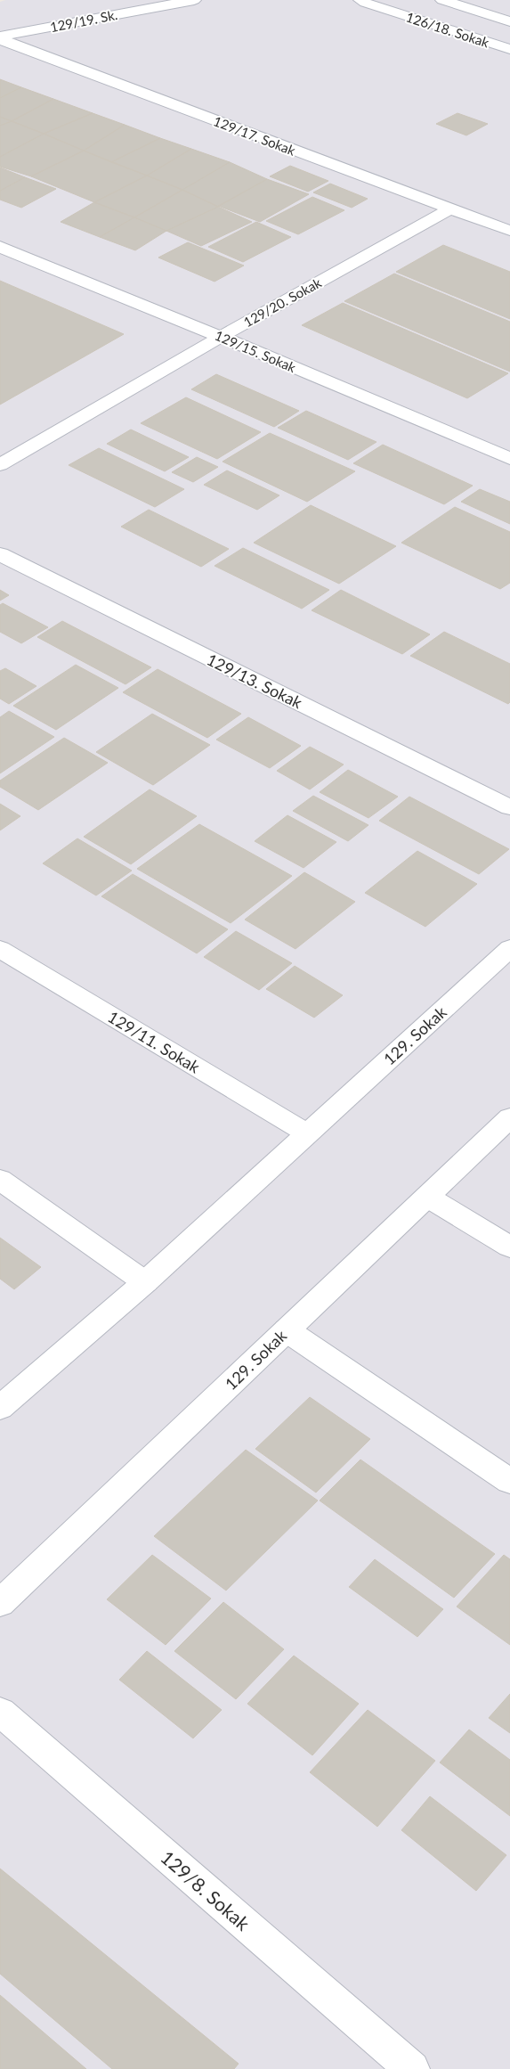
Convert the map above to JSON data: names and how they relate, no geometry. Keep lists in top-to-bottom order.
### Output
{
  "streets": {
    "street": [
      "129/19. Sk.",
      "126/18. Sokak",
      "129/17. Sokak",
      "129/20. Sokak",
      "129/15. Sokak",
      "129/13. Sokak",
      "129. Sokak",
      "129/11. Sokak",
      "129/8. Sokak"
    ]
  },
  "crossings": [
    ["129/19. Sk.", "129/17. Sokak"],
    ["129/17. Sokak", "129/20. Sokak"],
    ["129/20. Sokak", "129/15. Sokak"],
    ["129. Sokak", "129/11. Sokak"]
  ]
}
